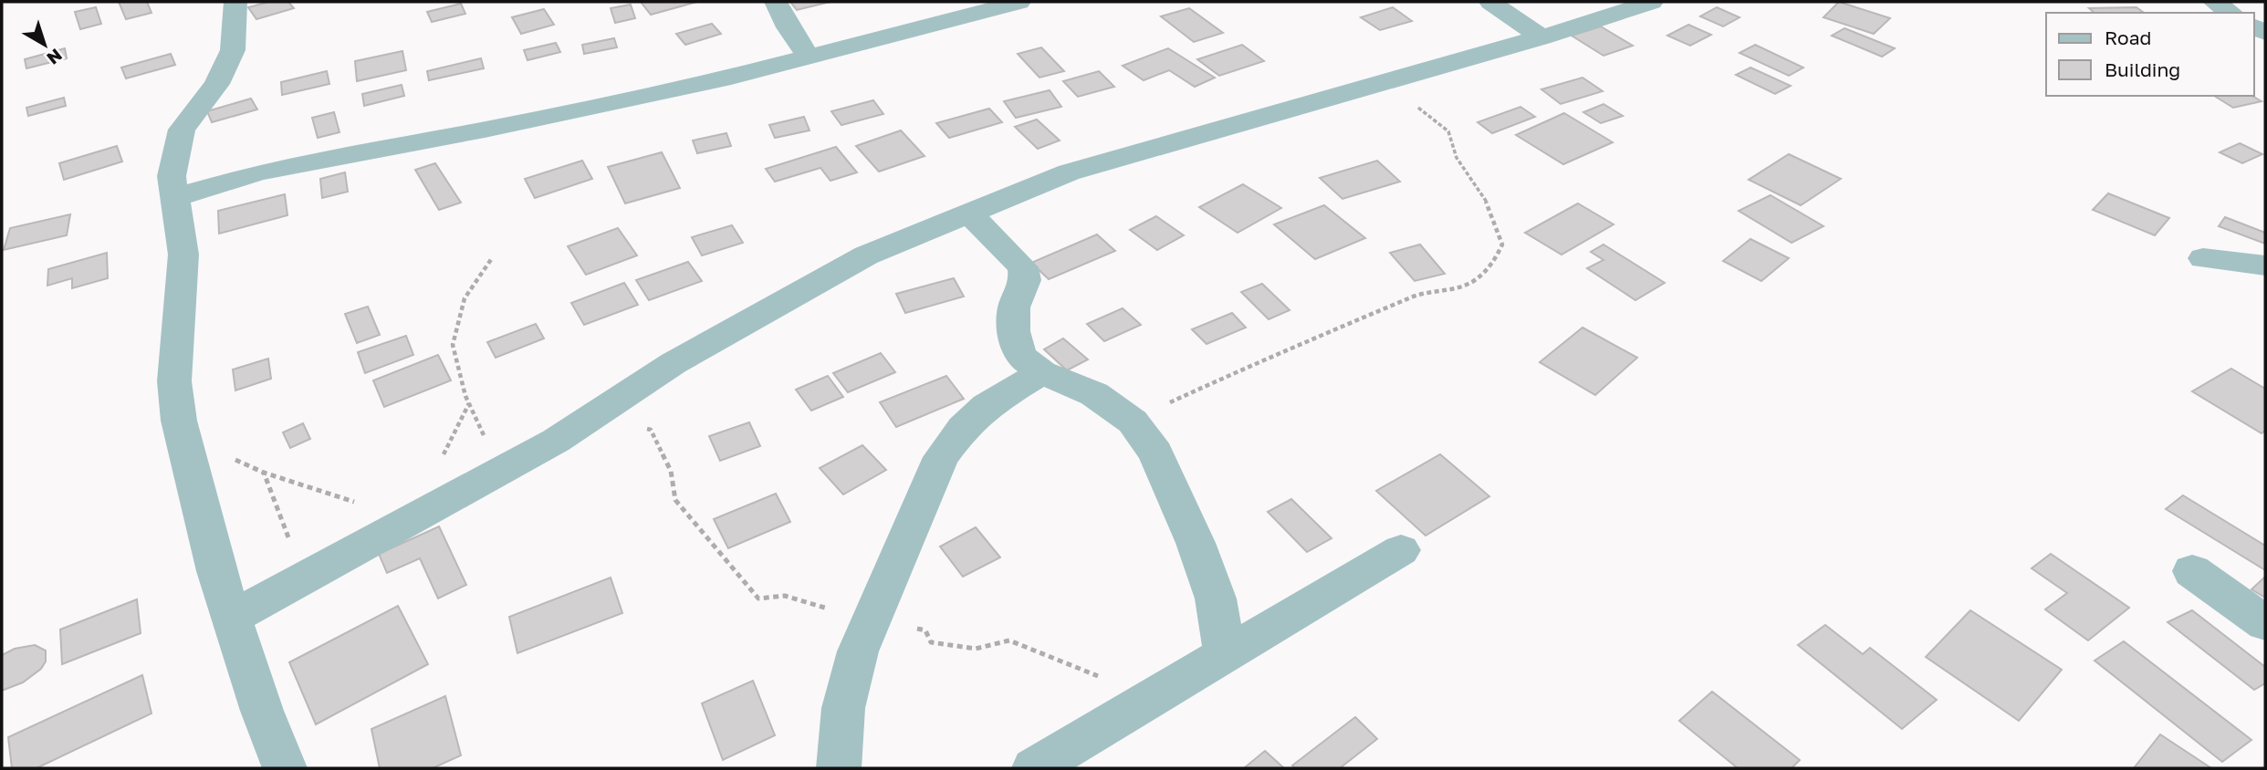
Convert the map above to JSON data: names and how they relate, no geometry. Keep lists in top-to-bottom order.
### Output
{
  "legend": ["Road", "Building"],
  "north": "bottom right"
}
